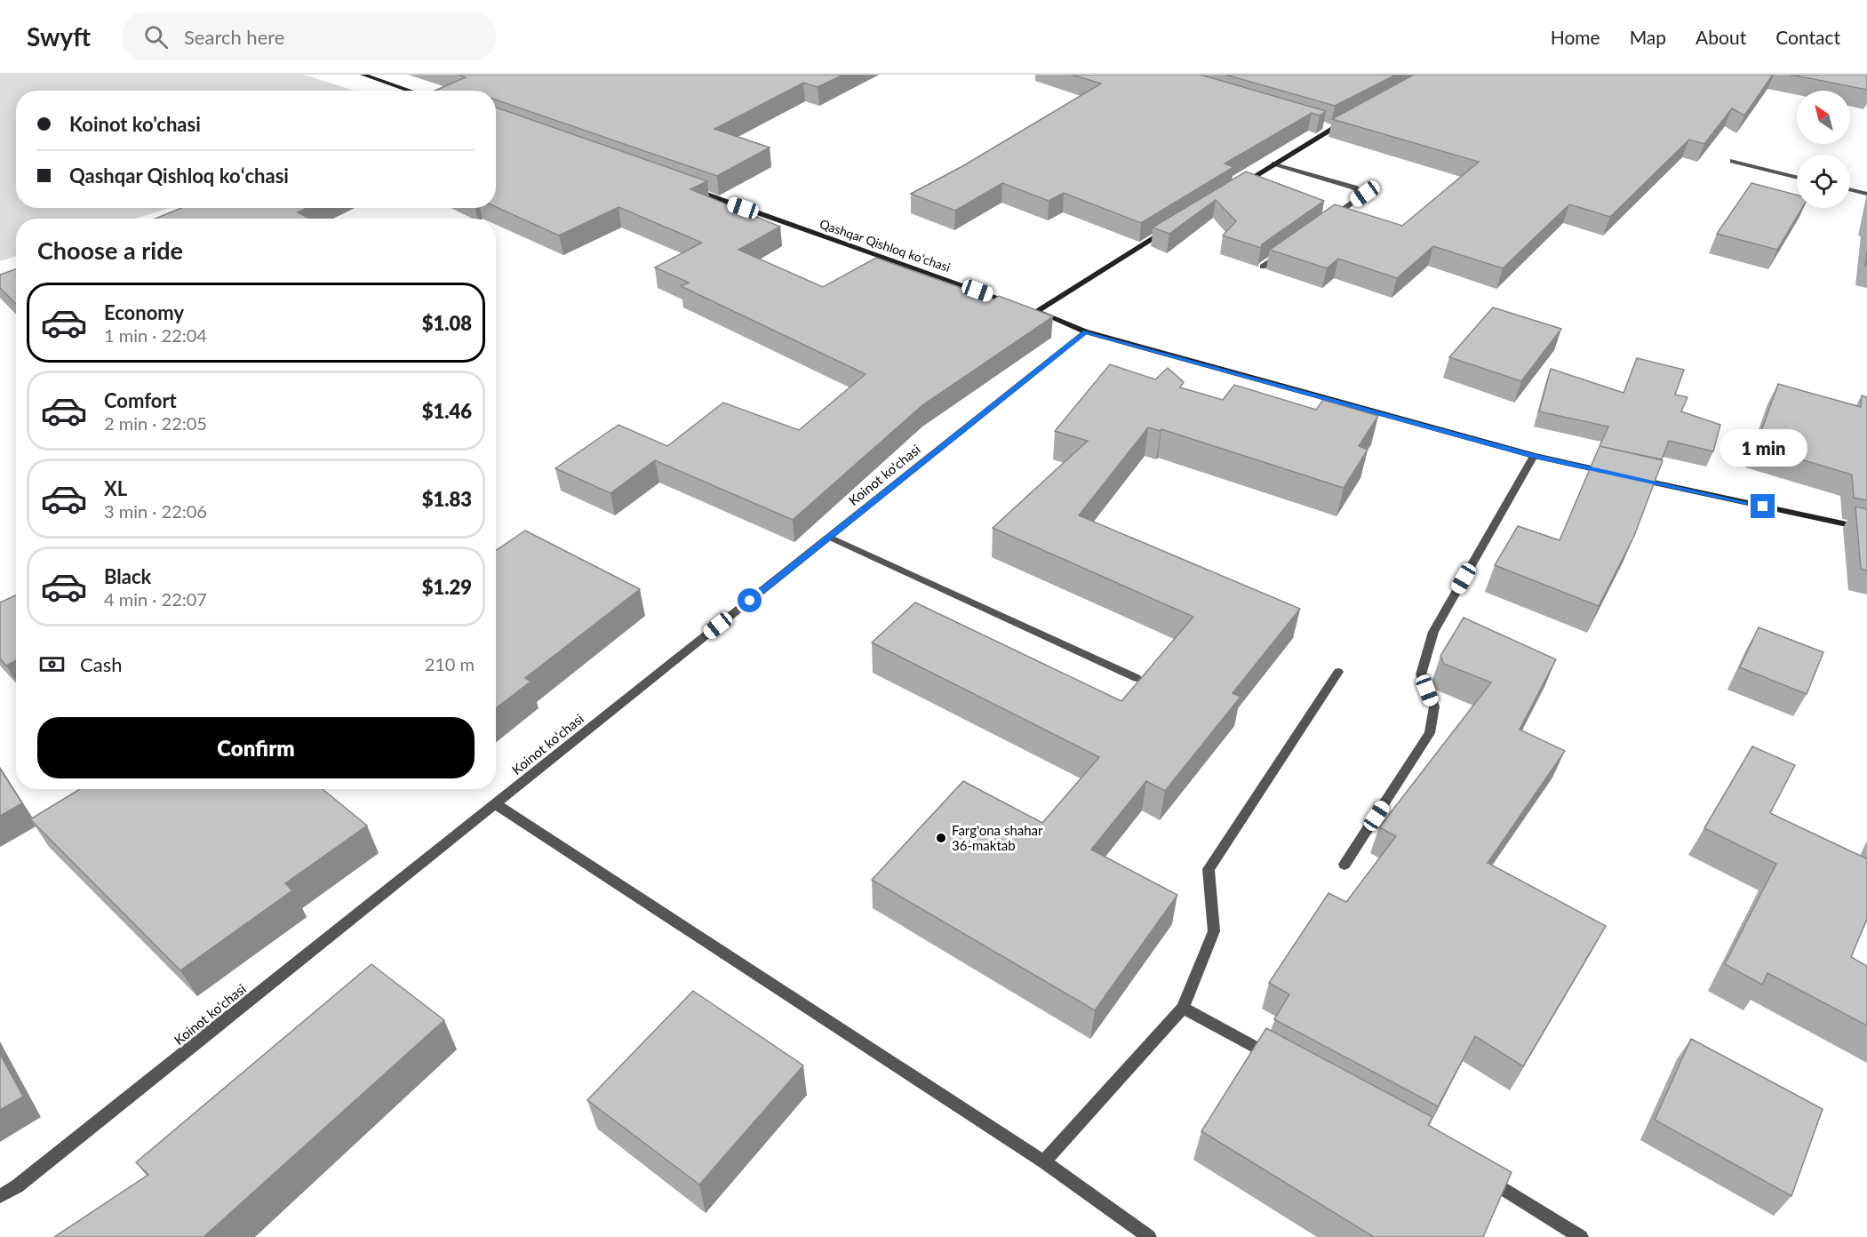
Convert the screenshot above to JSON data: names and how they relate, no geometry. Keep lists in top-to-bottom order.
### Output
{
  "streets": {
    "main road": ["Qashqar Qishloq koʻchasi"],
    "street": ["Koinot ko'chasi"]
  },
  "places": ["Farg'ona shahar 36-maktab"],
  "north": "top left",
  "page": {
    "header": "Swyft",
    "search": "Search here",
    "nav": [
      "Home",
      "Map",
      "About",
      "Contact"
    ],
    "banner": ["Koinot ko'chasi", "Qashqar Qishloq koʻchasi"],
    "heading": "Choose a ride",
    "list": [
      {
        "name": "Economy",
        "note": "1 min · 22:04",
        "value": "$1.08"
      },
      {
        "name": "Comfort",
        "note": "2 min · 22:05",
        "value": "$1.46"
      },
      {
        "name": "XL",
        "note": "3 min · 22:06",
        "value": "$1.83"
      },
      {
        "name": "Black",
        "note": "4 min · 22:07",
        "value": "$1.29"
      }
    ],
    "bubble": "1 min",
    "pay": ["Cash", "210 m"],
    "buttons": "Confirm"
  }
}
